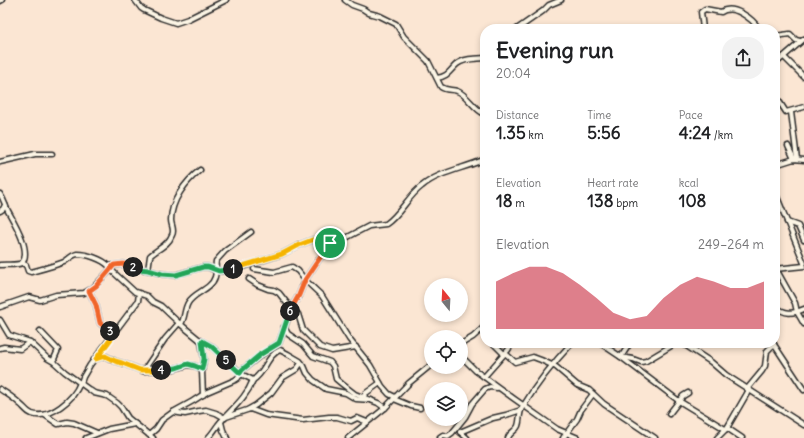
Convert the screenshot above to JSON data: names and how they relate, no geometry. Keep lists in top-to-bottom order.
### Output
{
  "north": "top",
  "page": {
    "heading": ["Evening run", "20:04"],
    "stats": [
      ["Distance", "1.35 km"],
      ["Time", "5:56"],
      ["Pace", "4:24 /km"],
      ["Elevation", "18 m"],
      ["Heart rate", "138 bpm"],
      ["kcal", "108"]
    ],
    "chart": ["Elevation", "249–264 m"],
    "pins": [
      "2",
      "1",
      "6",
      "3",
      "5",
      "4"
    ]
  }
}
